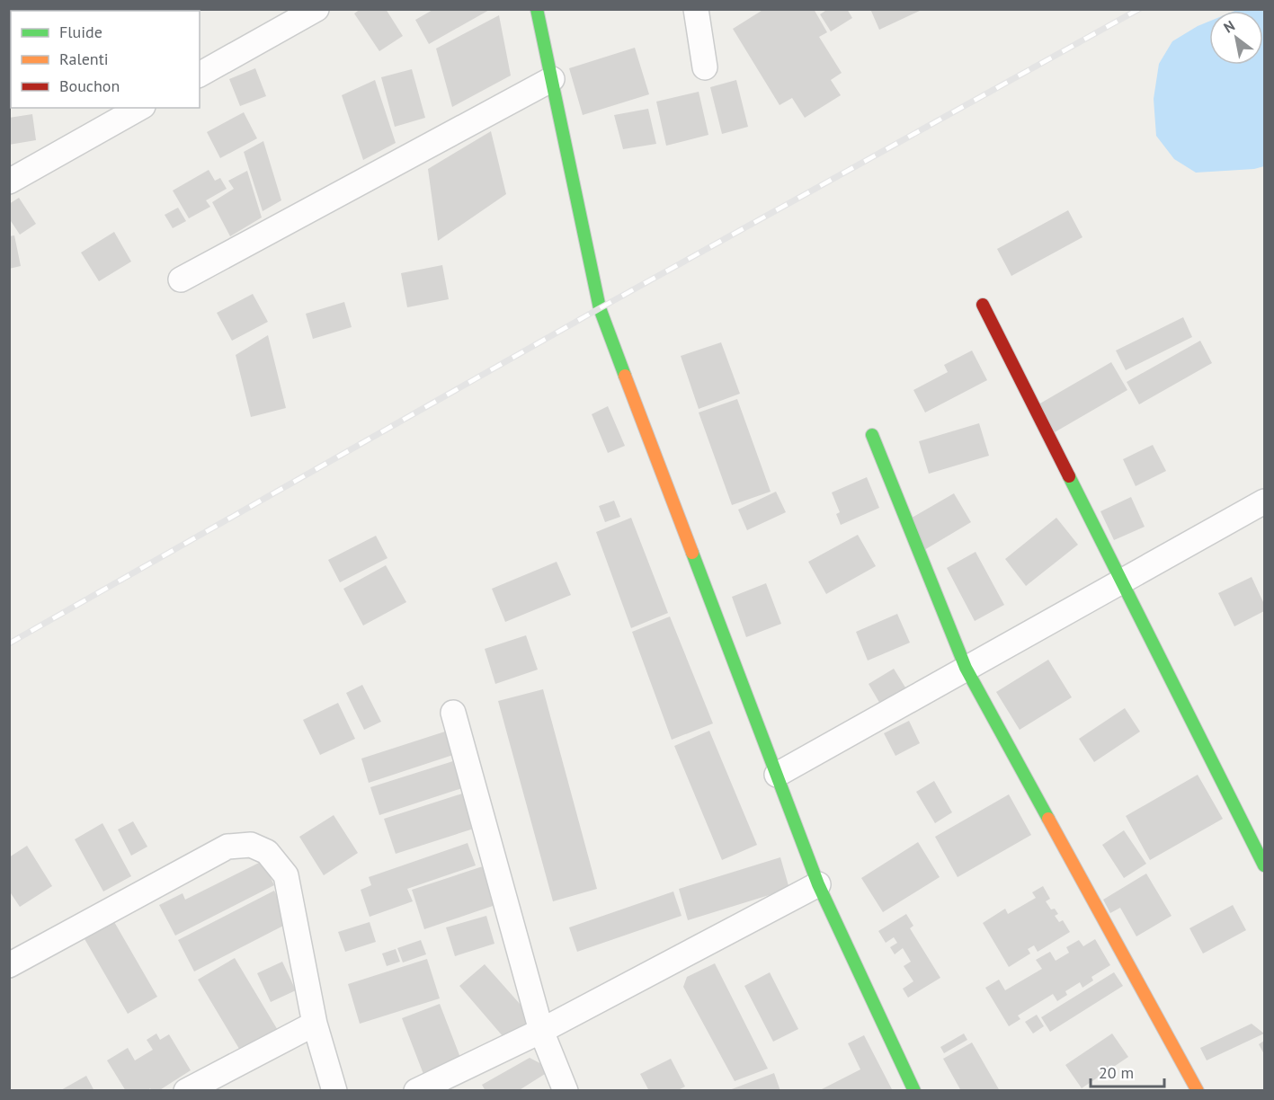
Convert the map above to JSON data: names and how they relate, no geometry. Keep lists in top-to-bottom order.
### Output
{
  "legend": ["Fluide", "Ralenti", "Bouchon"],
  "scale_bar": "20 m",
  "north": "top left"
}
